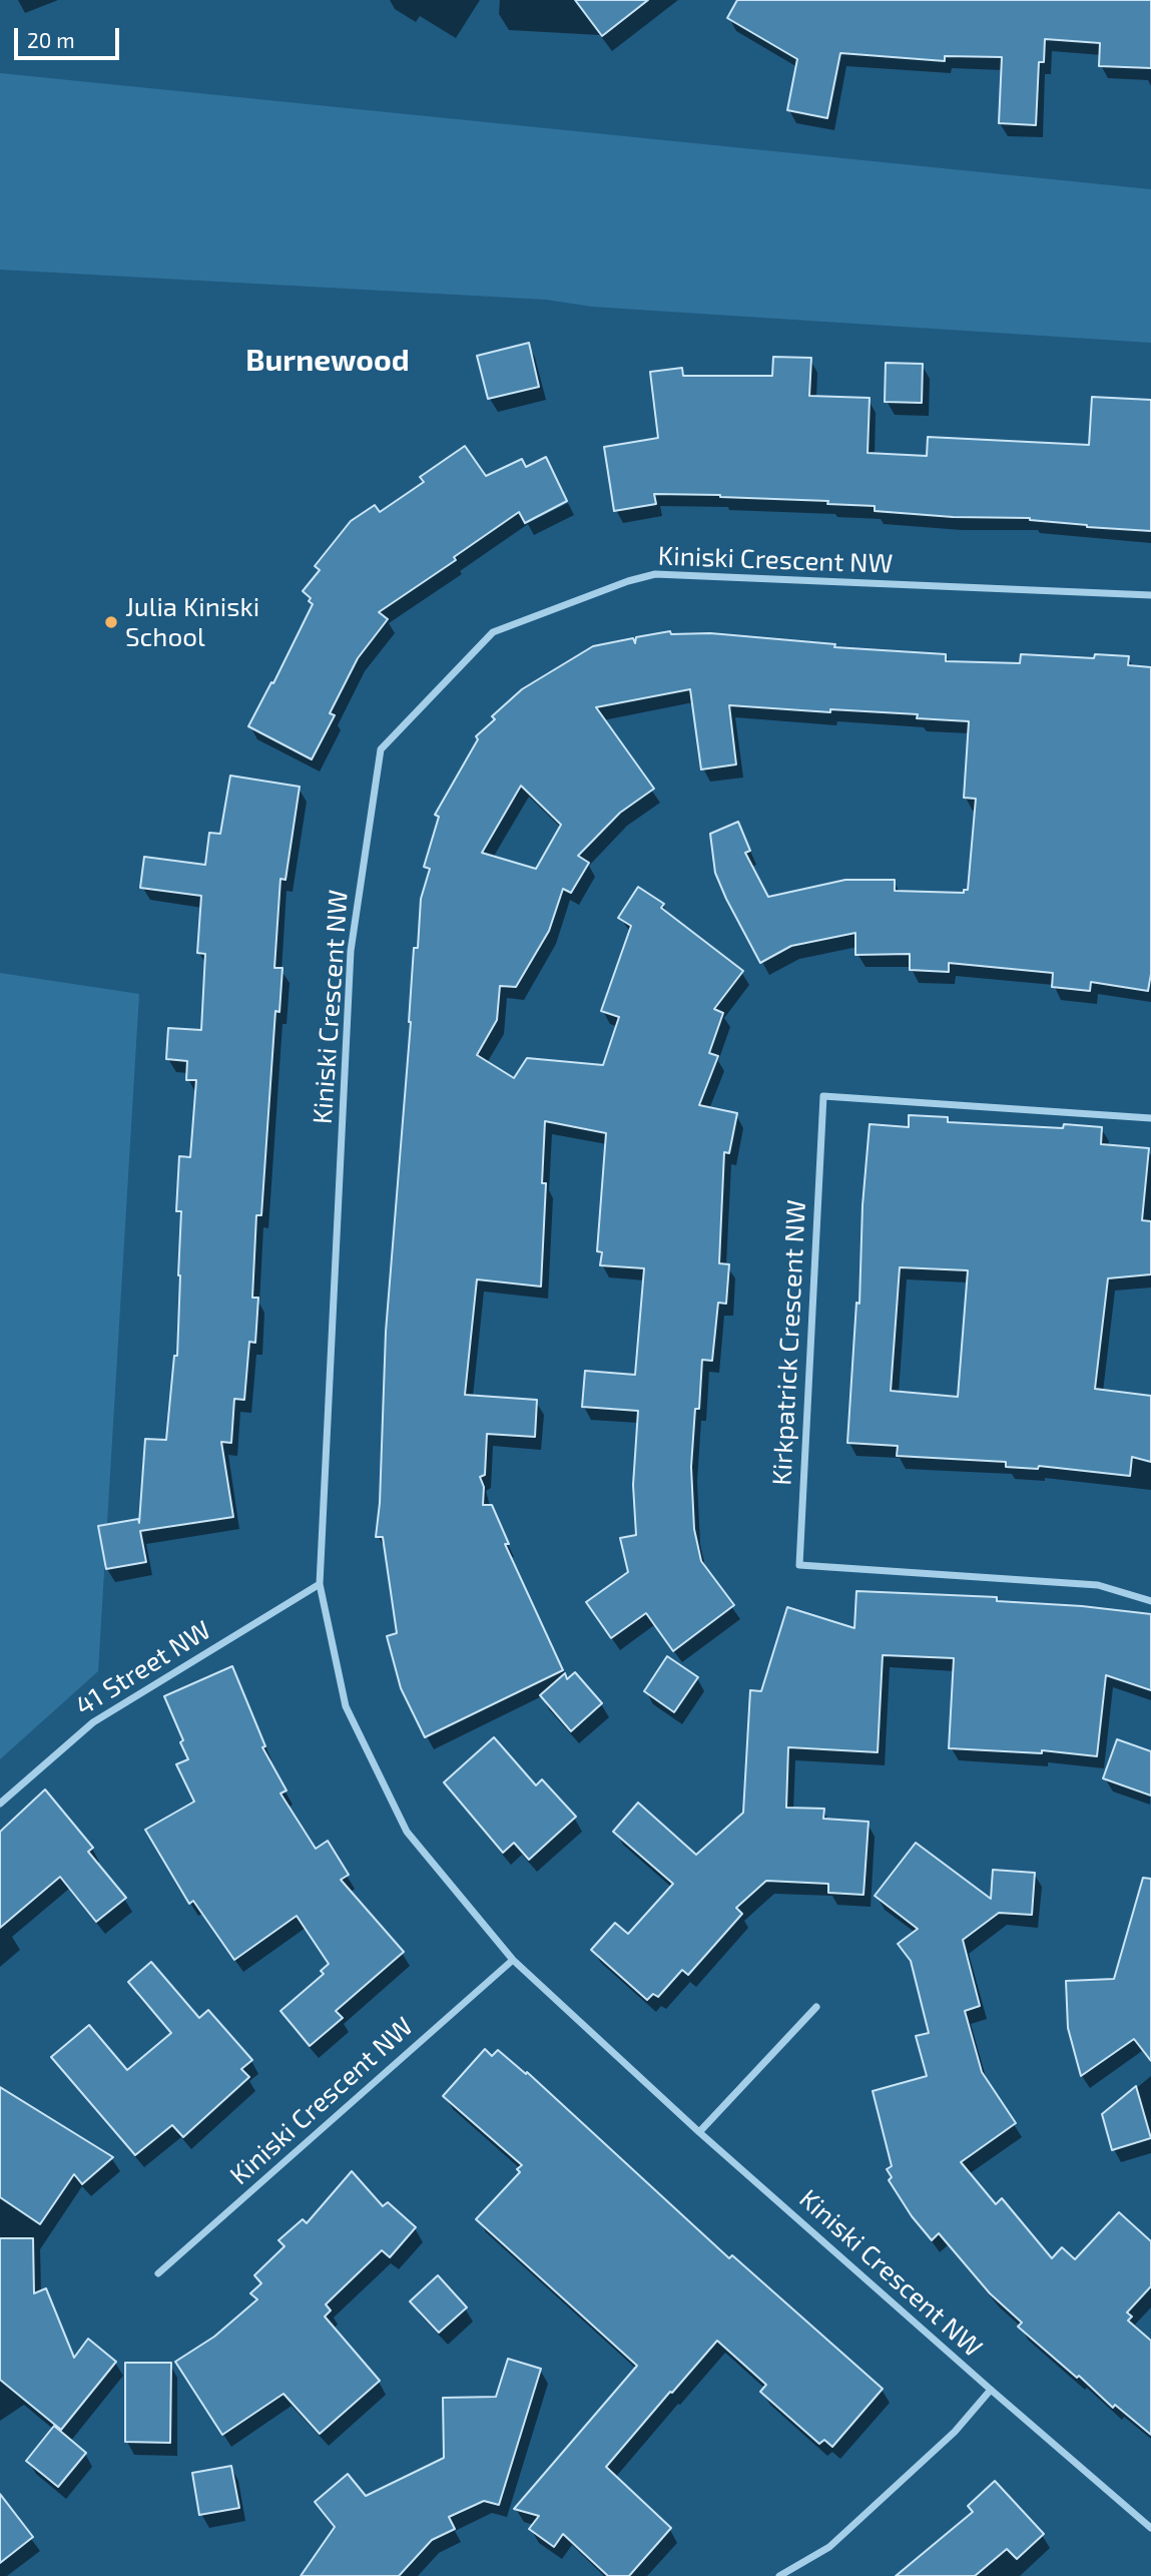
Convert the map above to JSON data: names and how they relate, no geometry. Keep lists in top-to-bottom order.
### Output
{
  "streets": {
    "street": ["Kiniski Crescent NW", "Kirkpatrick Crescent NW", "41 Street NW"]
  },
  "crossings": [
    ["Kiniski Crescent NW", "41 Street NW"]
  ],
  "districts": ["Burnewood"],
  "places": ["Julia Kiniski School"],
  "scale_bar": "20 m"
}
